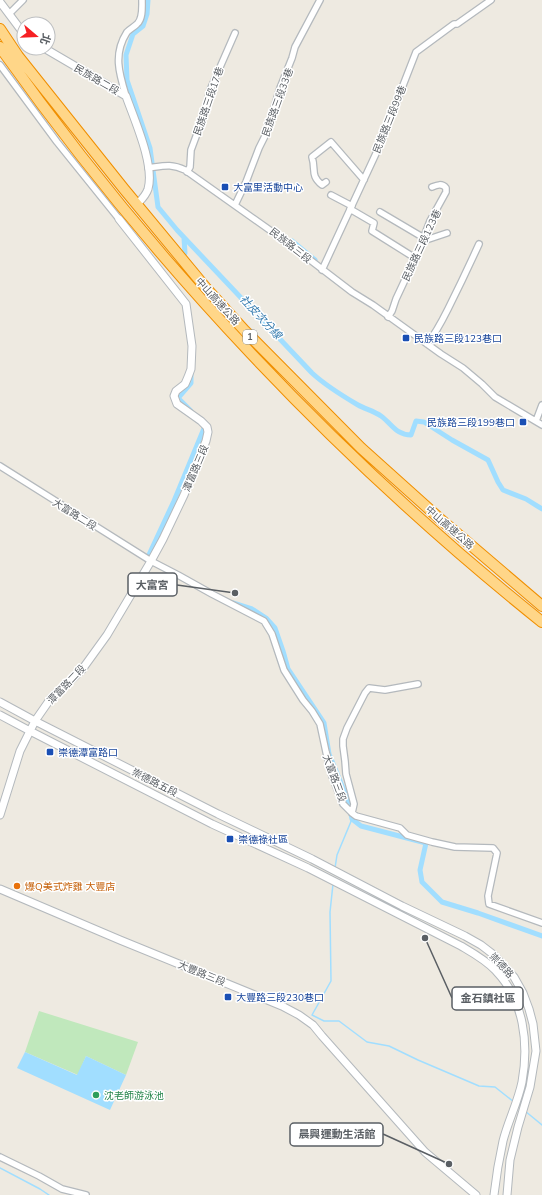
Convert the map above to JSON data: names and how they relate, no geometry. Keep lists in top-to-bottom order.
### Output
{
  "streets": {
    "highway": ["中山高速公路", "1"],
    "street": [
      "民族路二段",
      "民族路三段17巷",
      "民族路三段33巷",
      "民族路三段99巷",
      "民族路三段",
      "民族路三段123巷",
      "潭富路三段",
      "大富路二段",
      "潭富路二段",
      "大富路三段",
      "崇德路五段",
      "崇德路",
      "大豐路三段"
    ]
  },
  "crossings": [
    ["民族路二段", "民族路三段"],
    ["民族路三段17巷", "民族路三段"],
    ["民族路三段33巷", "民族路三段"],
    ["民族路三段99巷", "民族路三段"],
    ["民族路三段", "民族路三段123巷"],
    ["潭富路三段", "大富路二段"],
    ["潭富路三段", "潭富路二段"],
    ["潭富路三段", "大富路三段"],
    ["大富路二段", "潭富路二段"],
    ["大富路二段", "大富路三段"],
    ["潭富路二段", "大富路三段"],
    ["潭富路二段", "崇德路五段"],
    ["崇德路五段", "崇德路"]
  ],
  "water": ["社皮次分線"],
  "places": {
    "transit": [
      "大富里活動中心",
      "民族路三段123巷口",
      "民族路三段199巷口",
      "崇德潭富路口",
      "崇德祿社區",
      "大豐路三段230巷口"
    ],
    "other": [
      "大富宮",
      "爆Q美式炸雞 大豐店",
      "金石鎮社區",
      "沈老師游泳池",
      "晨興運動生活館"
    ]
  },
  "north": "right"
}
